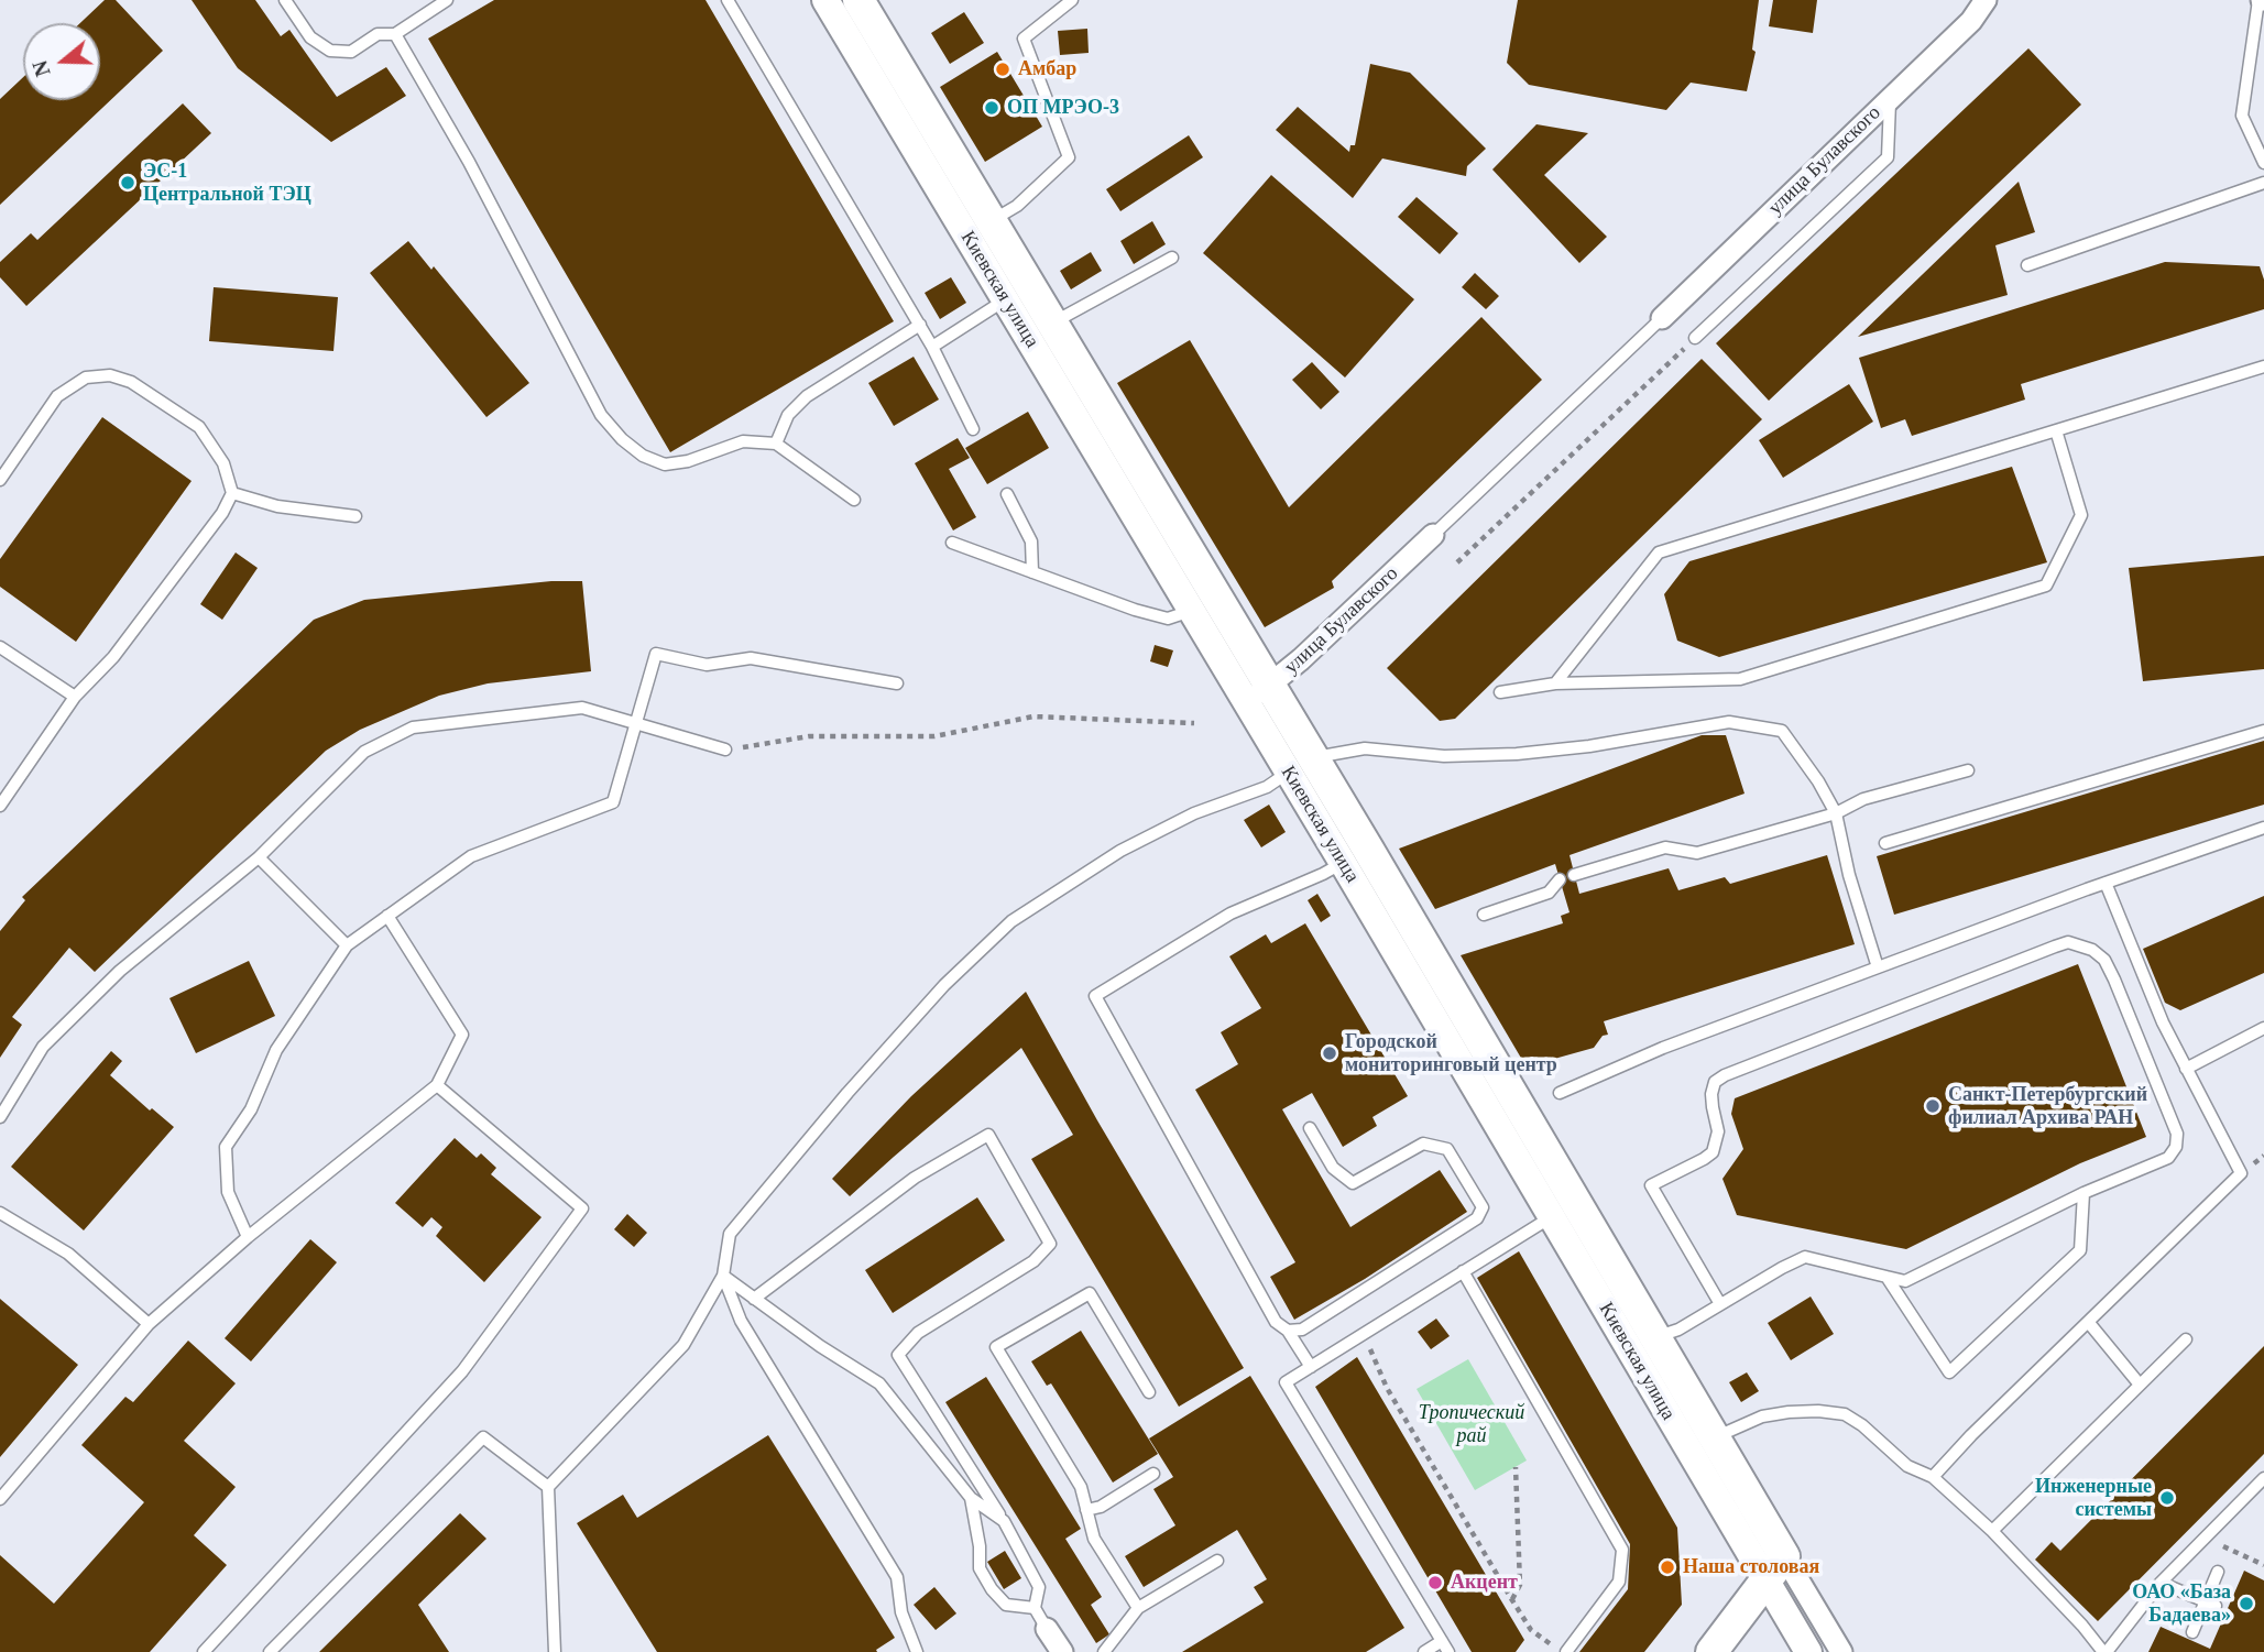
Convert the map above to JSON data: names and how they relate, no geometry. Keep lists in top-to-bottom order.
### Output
{
  "streets": {
    "main road": ["Киевская улица"],
    "street": ["улица Булавского"]
  },
  "crossings": [
    ["улица Булавского", "Киевская улица"]
  ],
  "parks": ["Тропический рай"],
  "places": [
    "Амбар",
    "ОП МРЭО-3",
    "ЭС-1 Центральной ТЭЦ",
    "Городской мониторинговый центр",
    "Санкт-Петербургский филиал Архива РАН",
    "Инженерные системы",
    "Наша столовая",
    "Акцент",
    "ОАО «База Бадаева»"
  ],
  "north": "left"
}
